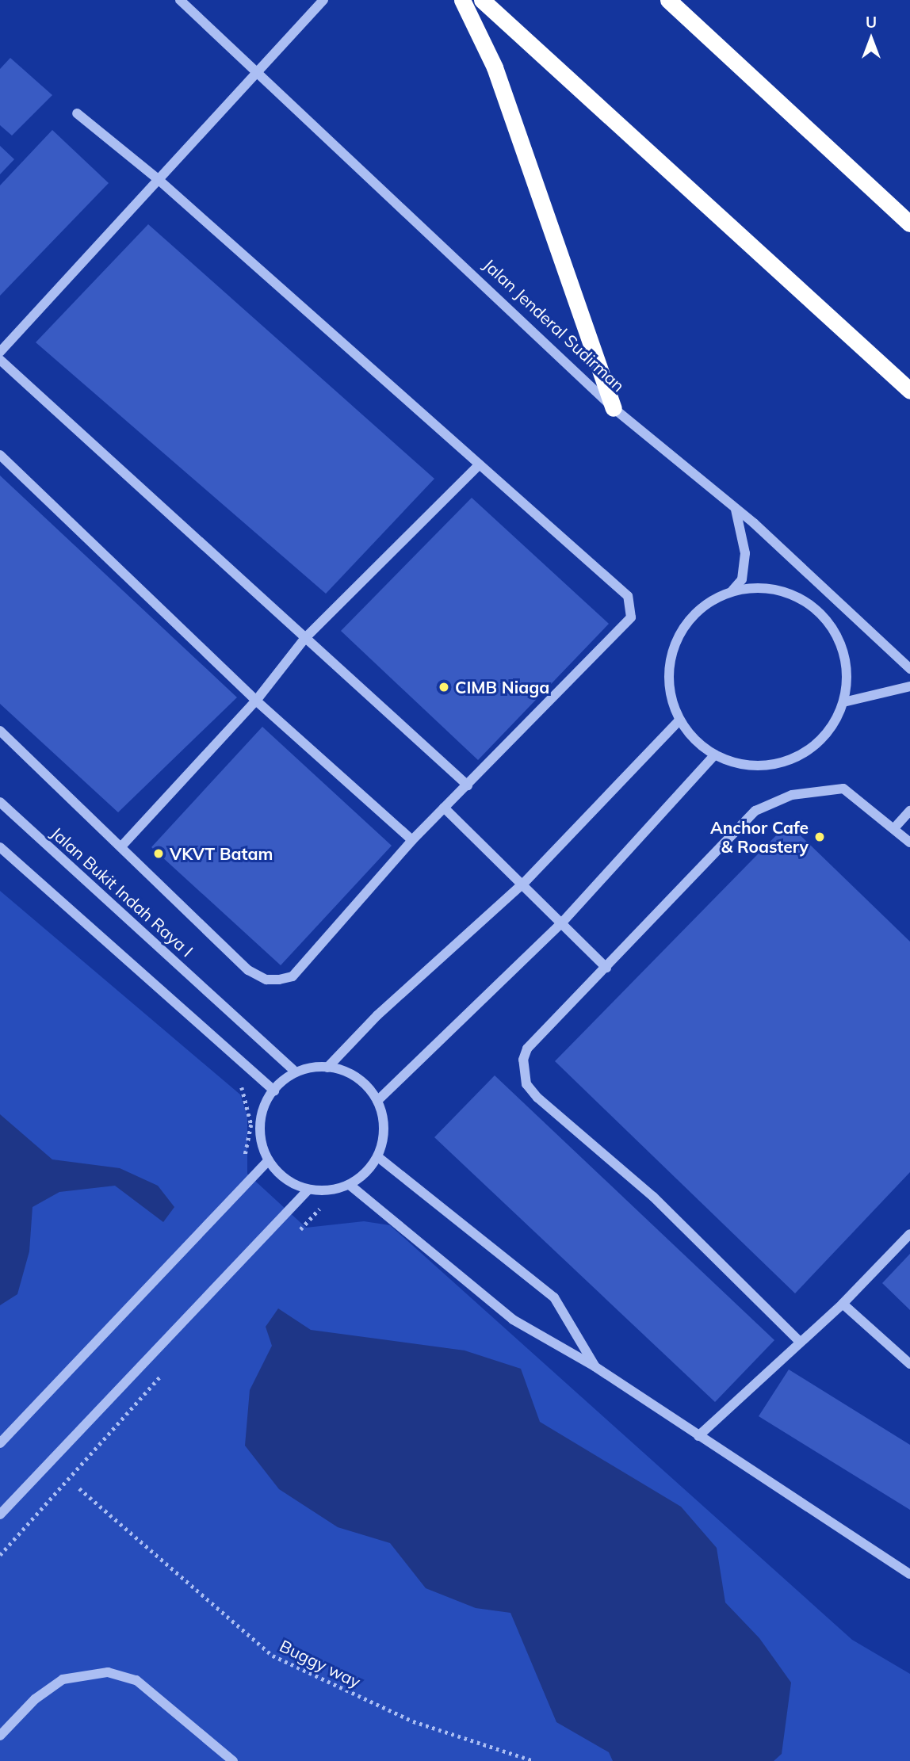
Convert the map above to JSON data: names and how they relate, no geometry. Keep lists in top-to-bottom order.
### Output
{
  "streets": {
    "street": ["Jalan Jenderal Sudirman", "Jalan Bukit Indah Raya I"],
    "path": ["Buggy way"]
  },
  "places": ["CIMB Niaga", "Anchor Cafe & Roastery", "VKVT Batam"],
  "north": "top"
}
